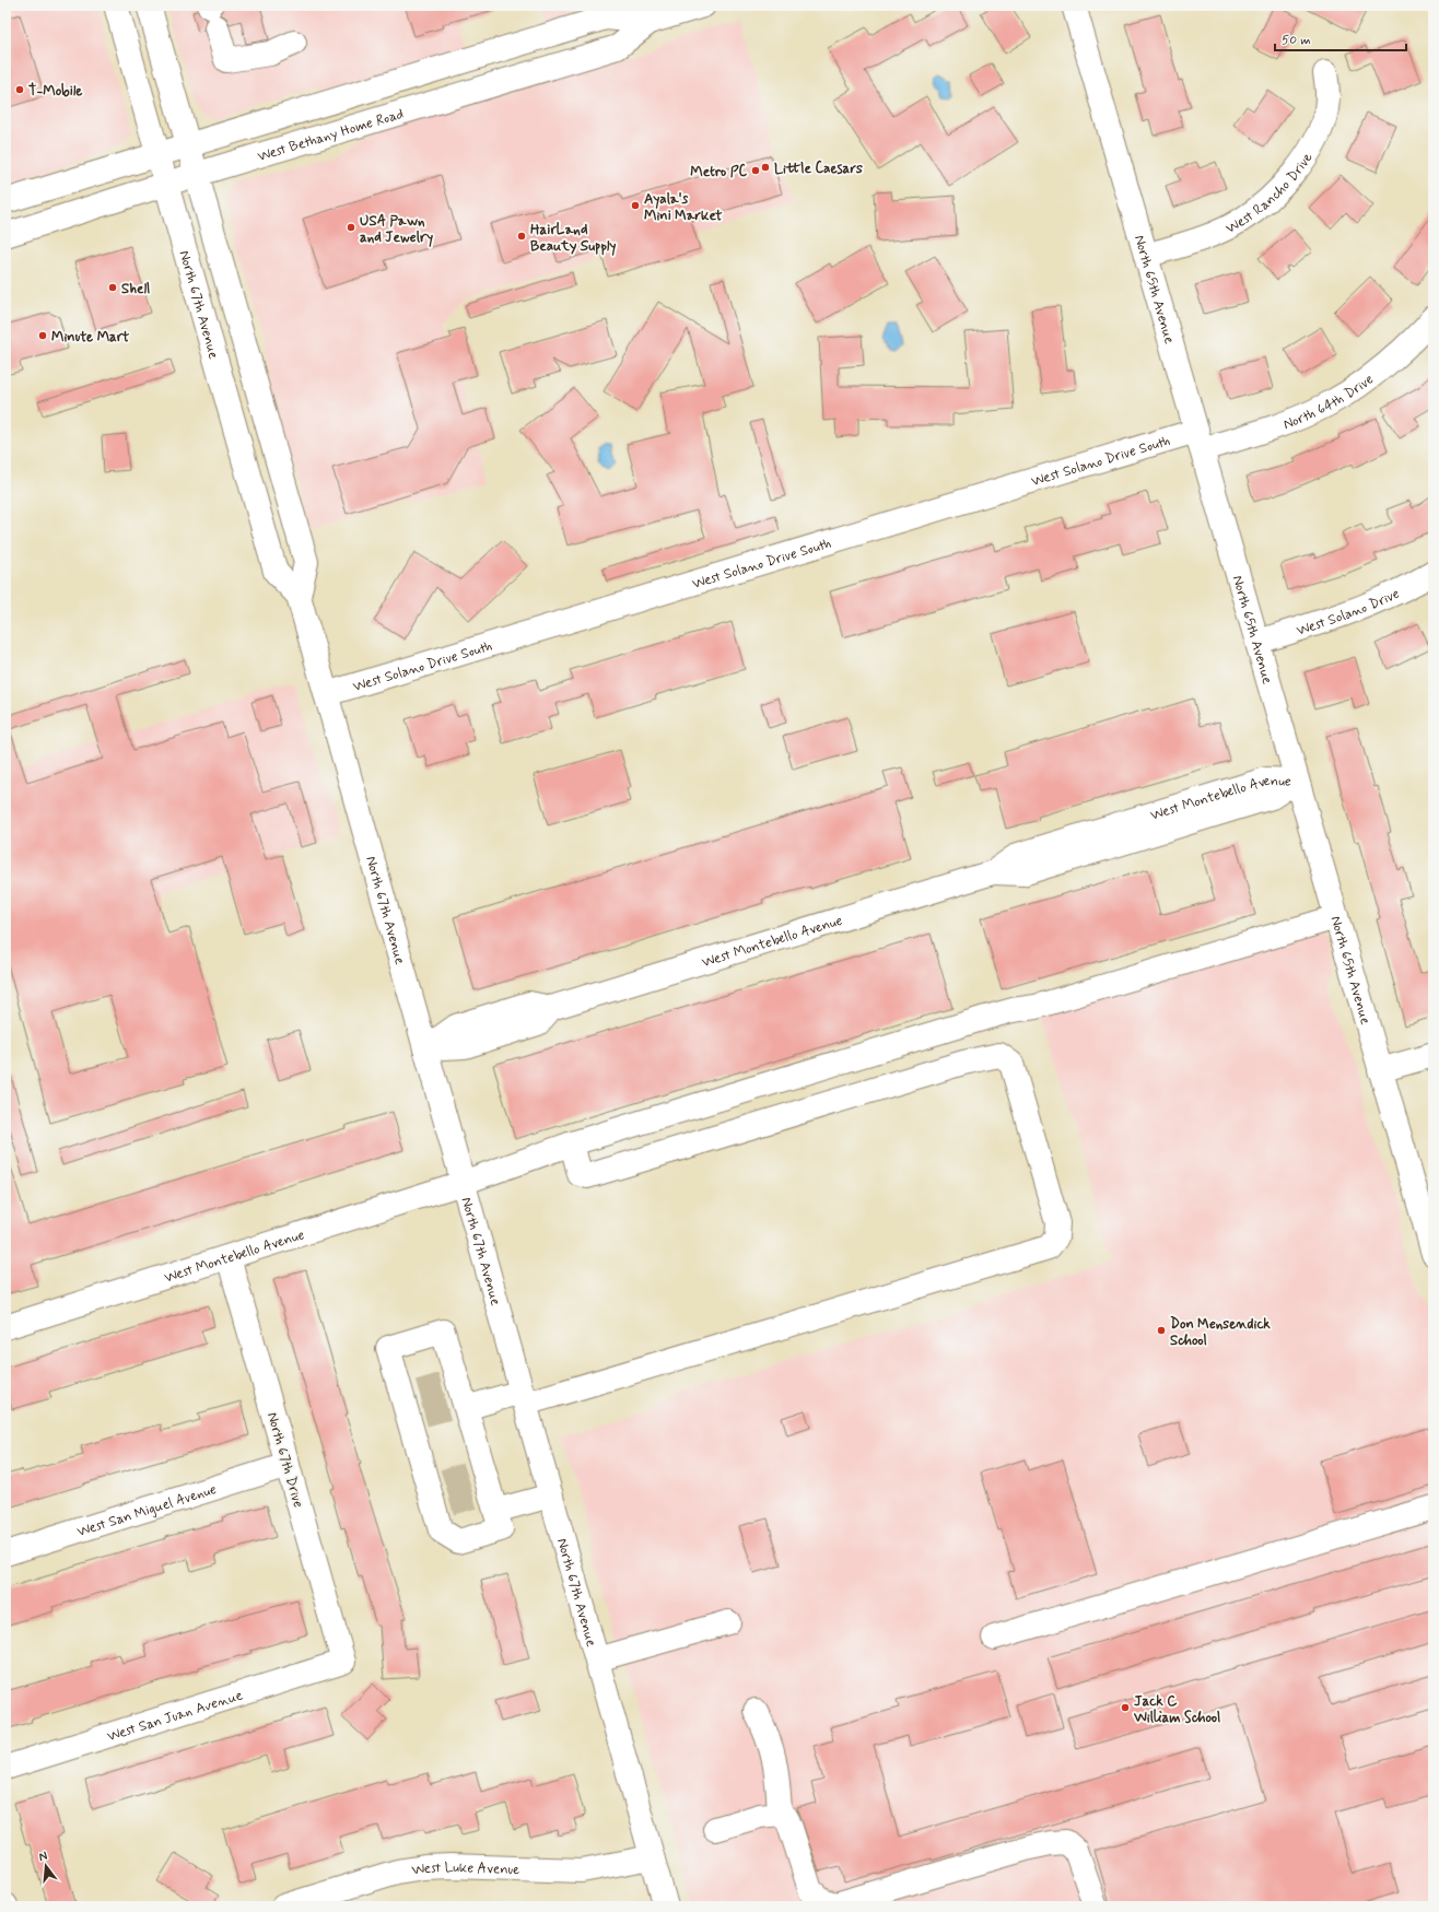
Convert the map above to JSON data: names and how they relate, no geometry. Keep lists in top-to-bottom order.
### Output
{
  "streets": {
    "street": [
      "West Bethany Home Road",
      "West Rancho Drive",
      "North 65th Avenue",
      "North 67th Avenue",
      "North 64th Drive",
      "West Solano Drive South",
      "West Solano Drive",
      "West Montebello Avenue",
      "North 67th Drive",
      "West San Miguel Avenue",
      "West San Juan Avenue",
      "West Luke Avenue"
    ]
  },
  "crossings": [
    ["West Bethany Home Road", "North 67th Avenue"],
    ["West Rancho Drive", "North 65th Avenue"],
    ["North 65th Avenue", "North 64th Drive"],
    ["North 65th Avenue", "West Solano Drive South"],
    ["North 65th Avenue", "West Solano Drive"],
    ["North 65th Avenue", "West Montebello Avenue"],
    ["North 67th Avenue", "West Solano Drive South"],
    ["North 67th Avenue", "West Montebello Avenue"],
    ["North 67th Avenue", "West Luke Avenue"],
    ["North 64th Drive", "West Solano Drive South"],
    ["West Montebello Avenue", "North 67th Drive"],
    ["North 67th Drive", "West San Miguel Avenue"],
    ["North 67th Drive", "West San Juan Avenue"]
  ],
  "places": [
    "T-Mobile",
    "Little Caesars",
    "Metro PC",
    "Ayala's Mini Market",
    "USA Pawn and Jewelry",
    "HairLand Beauty Supply",
    "Shell",
    "Minute Mart",
    "Don Mensendick School",
    "Jack C William School"
  ],
  "scale_bar": "50 m",
  "north": "top"
}
